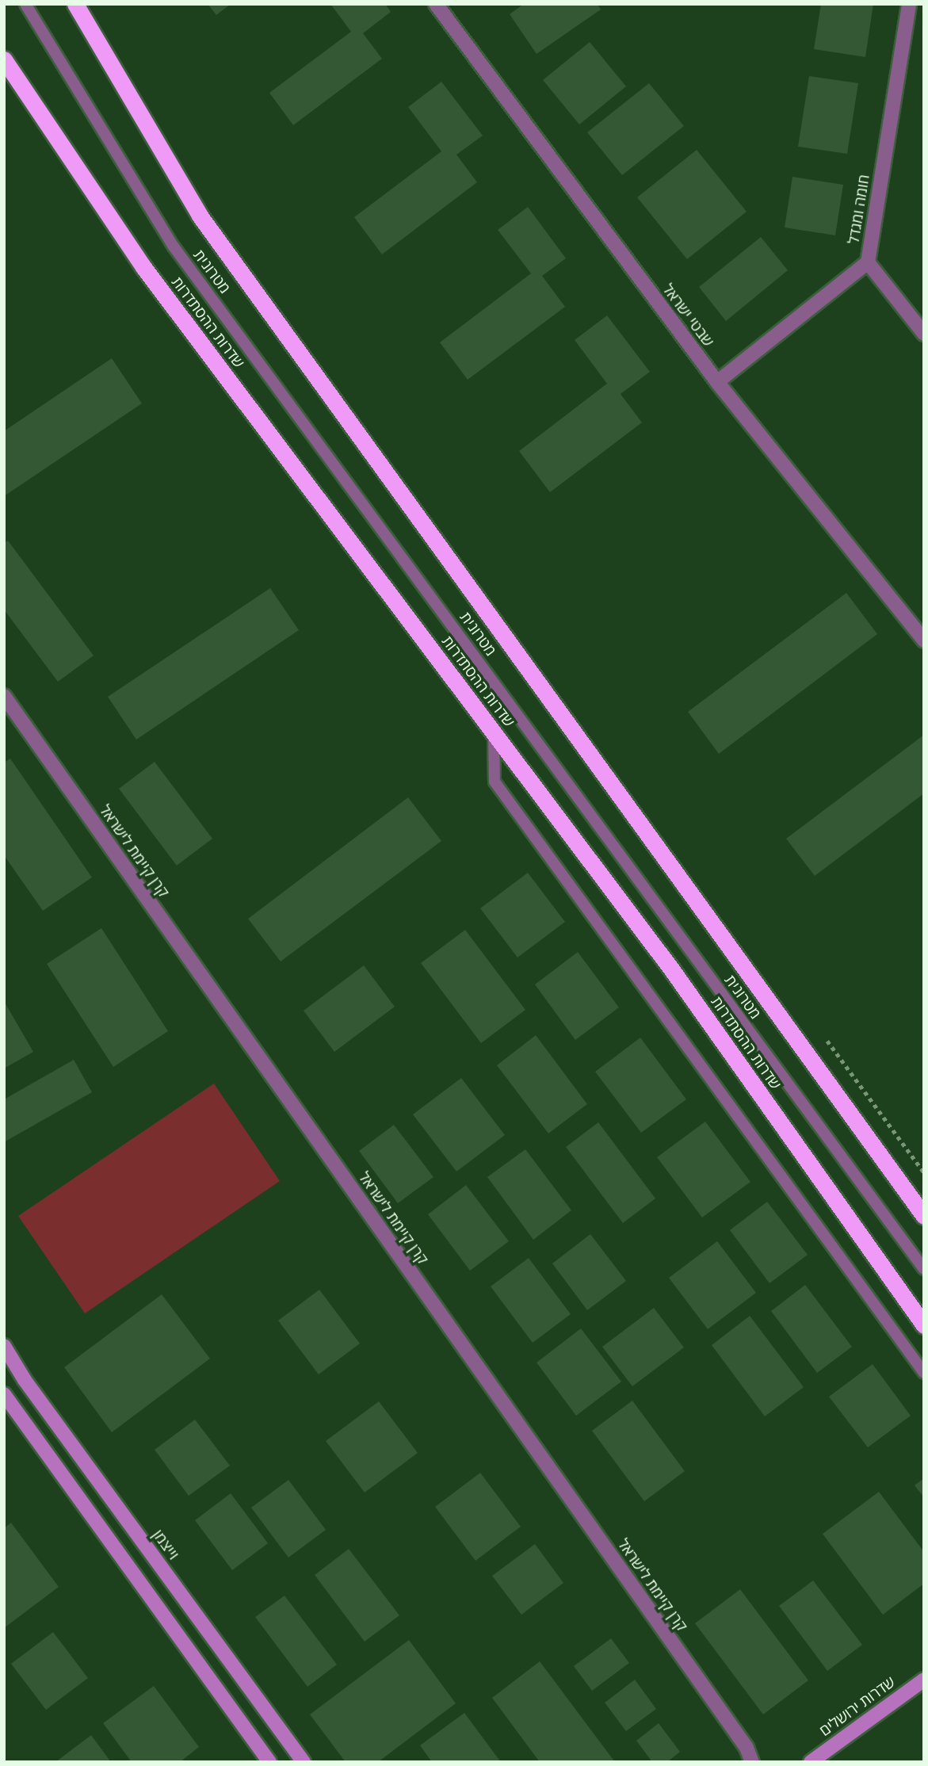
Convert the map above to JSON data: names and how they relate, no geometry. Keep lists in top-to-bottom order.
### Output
{
  "streets": {
    "highway": ["שדרות ההסתדרות"],
    "street": [
      "חומה ומגדל",
      "שבטי ישראל",
      "קרן קיימת לישראל",
      "וייצמן",
      "שדרות ירושלים"
    ],
    "lane": ["מטרונית"]
  },
  "crossings": [
    ["חומה ומגדל", "שבטי ישראל"]
  ]
}
